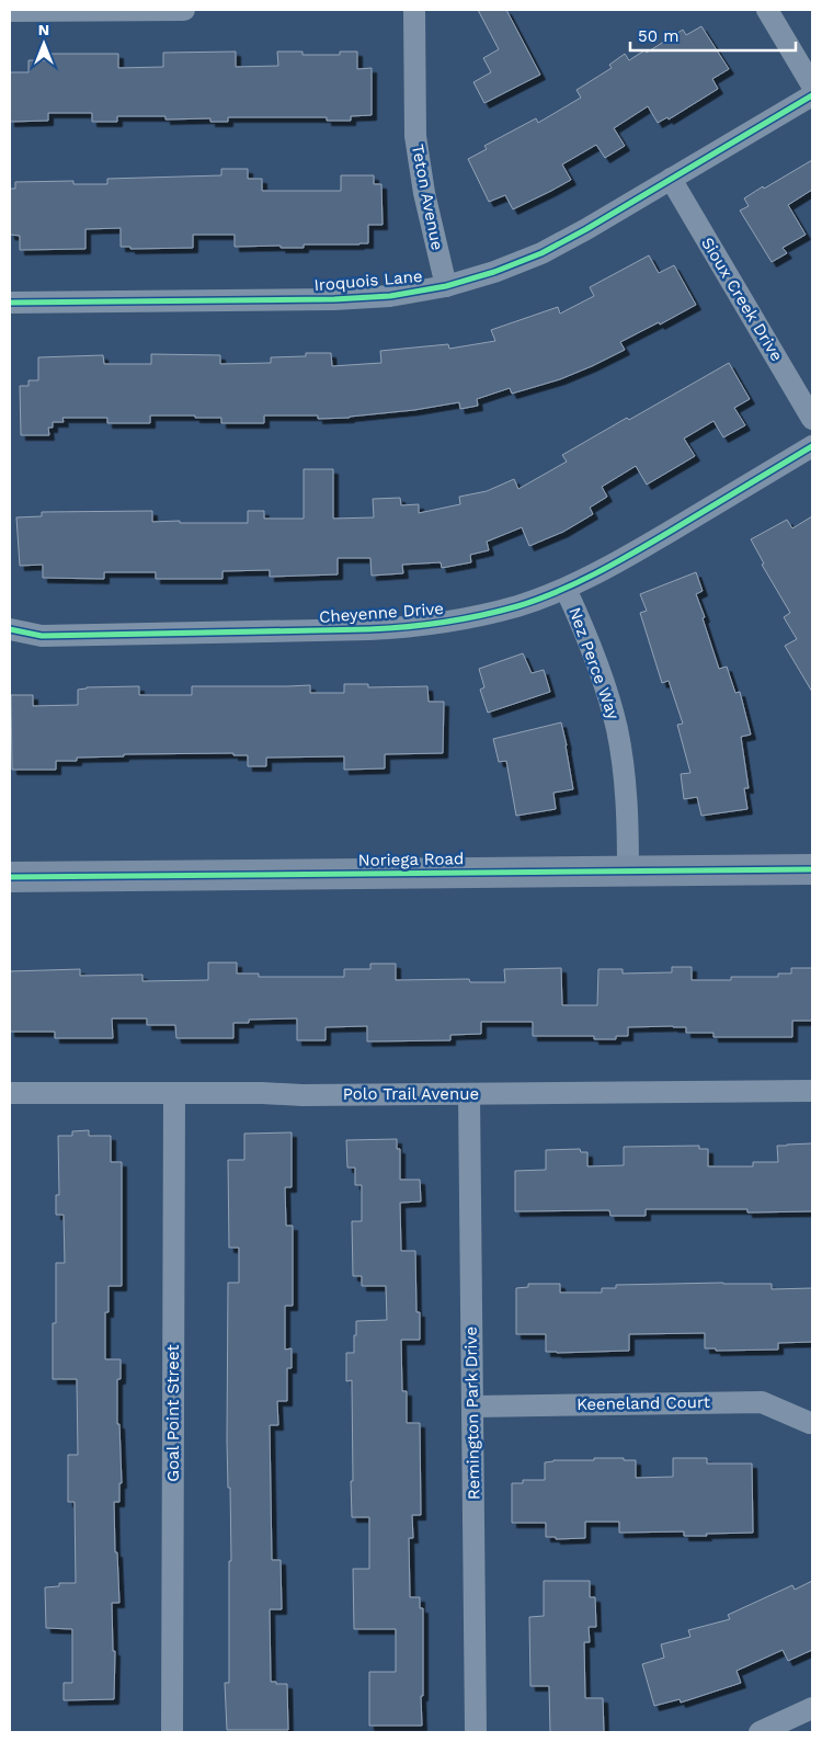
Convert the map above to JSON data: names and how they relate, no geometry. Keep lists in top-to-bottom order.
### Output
{
  "streets": {
    "street": [
      "Teton Avenue",
      "Iroquois Lane",
      "Sioux Creek Drive",
      "Cheyenne Drive",
      "Nez Perce Way",
      "Noriega Road",
      "Polo Trail Avenue",
      "Keeneland Court",
      "Goal Point Street",
      "Remington Park Drive"
    ]
  },
  "crossings": [
    ["Teton Avenue", "Iroquois Lane"],
    ["Iroquois Lane", "Sioux Creek Drive"],
    ["Cheyenne Drive", "Nez Perce Way"],
    ["Nez Perce Way", "Noriega Road"],
    ["Polo Trail Avenue", "Goal Point Street"],
    ["Polo Trail Avenue", "Remington Park Drive"],
    ["Keeneland Court", "Remington Park Drive"]
  ],
  "scale_bar": "50 m",
  "north": "top"
}
